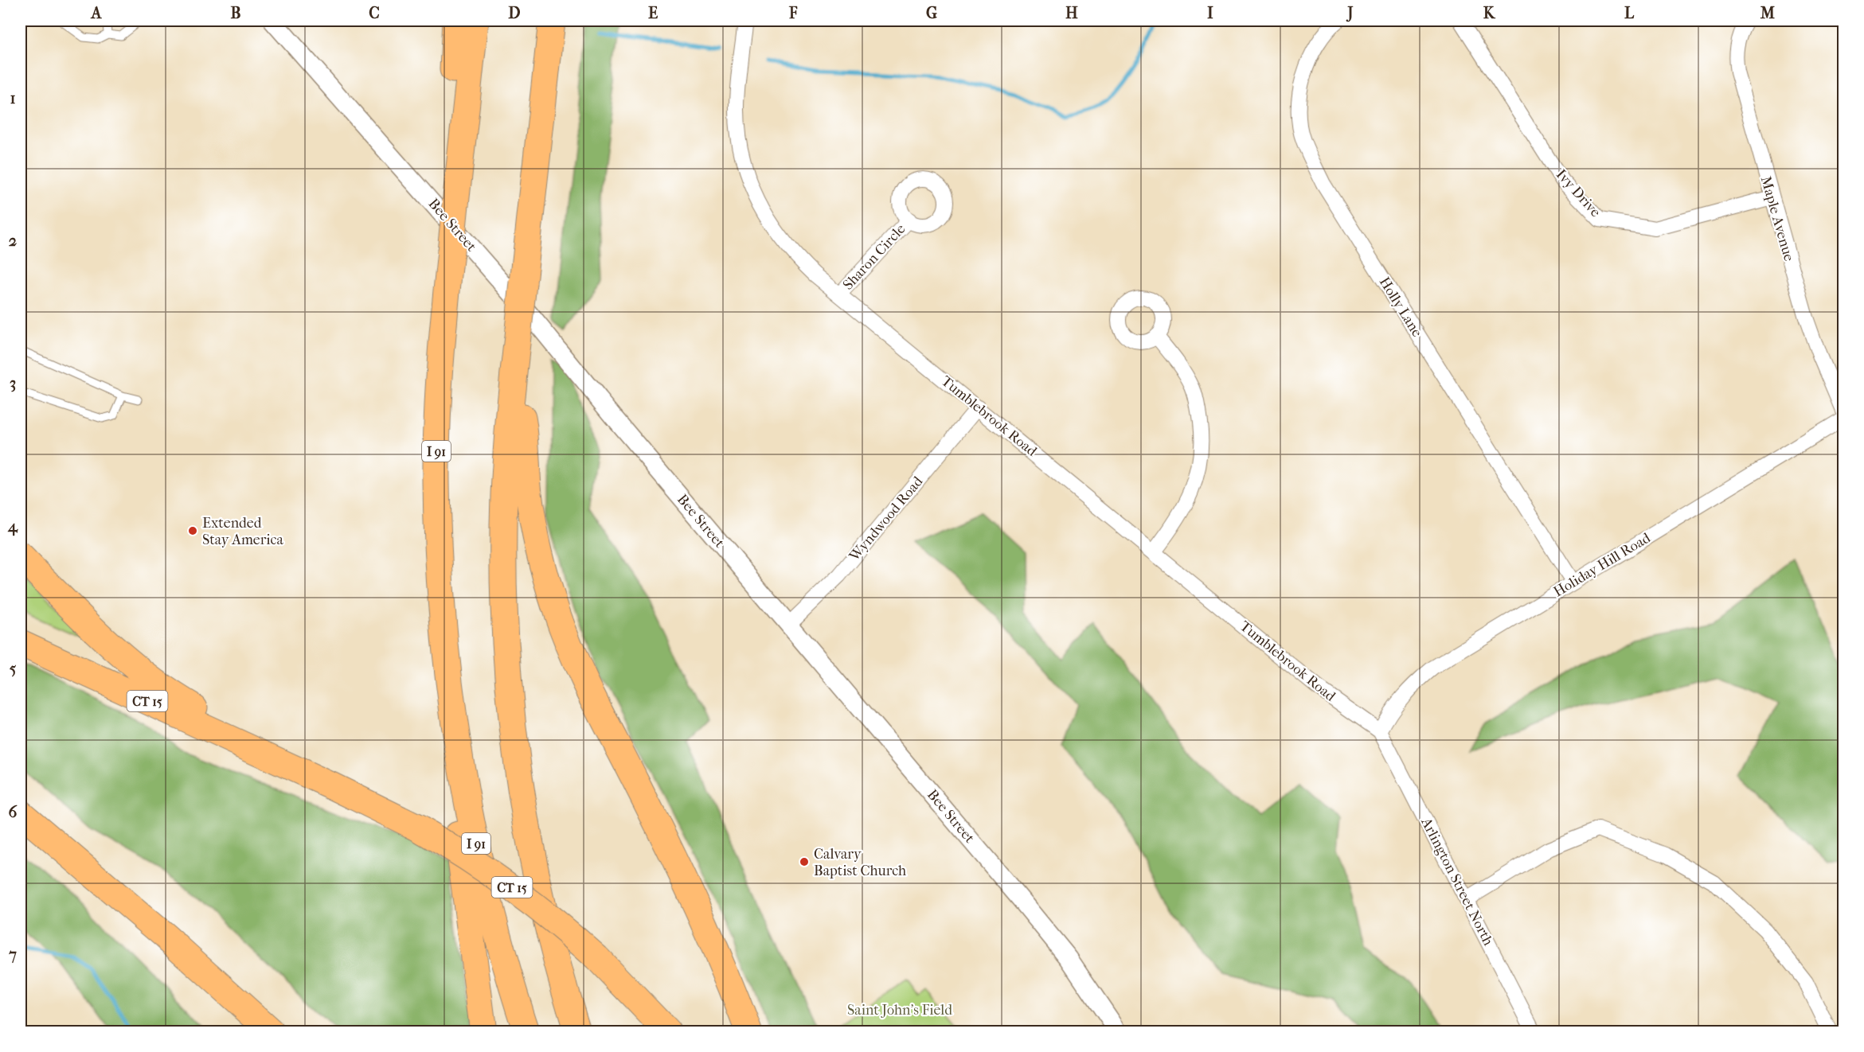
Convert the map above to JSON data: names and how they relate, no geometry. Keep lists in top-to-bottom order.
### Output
{
  "streets": {
    "highway": ["I 91", "CT 15"],
    "street": [
      "Ivy Drive",
      "Maple Avenue",
      "Bee Street",
      "Sharon Circle",
      "Holly Lane",
      "Tumblebrook Road",
      "Wyndwood Road",
      "Holiday Hill Road",
      "Arlington Street North"
    ]
  },
  "crossings": [
    ["Ivy Drive", "Maple Avenue"],
    ["Bee Street", "Wyndwood Road"],
    ["Sharon Circle", "Tumblebrook Road"],
    ["Holly Lane", "Holiday Hill Road"],
    ["Tumblebrook Road", "Wyndwood Road"],
    ["Tumblebrook Road", "Holiday Hill Road"],
    ["Tumblebrook Road", "Arlington Street North"],
    ["Holiday Hill Road", "Arlington Street North"]
  ],
  "parks": ["Saint John's Field"],
  "places": ["Extended Stay America", "Calvary Baptist Church"],
  "grid": {
    "columns": [
      "A",
      "B",
      "C",
      "D",
      "E",
      "F",
      "G",
      "H",
      "I",
      "J",
      "K",
      "L",
      "M"
    ],
    "rows": [
      "1",
      "2",
      "3",
      "4",
      "5",
      "6",
      "7"
    ]
  }
}
